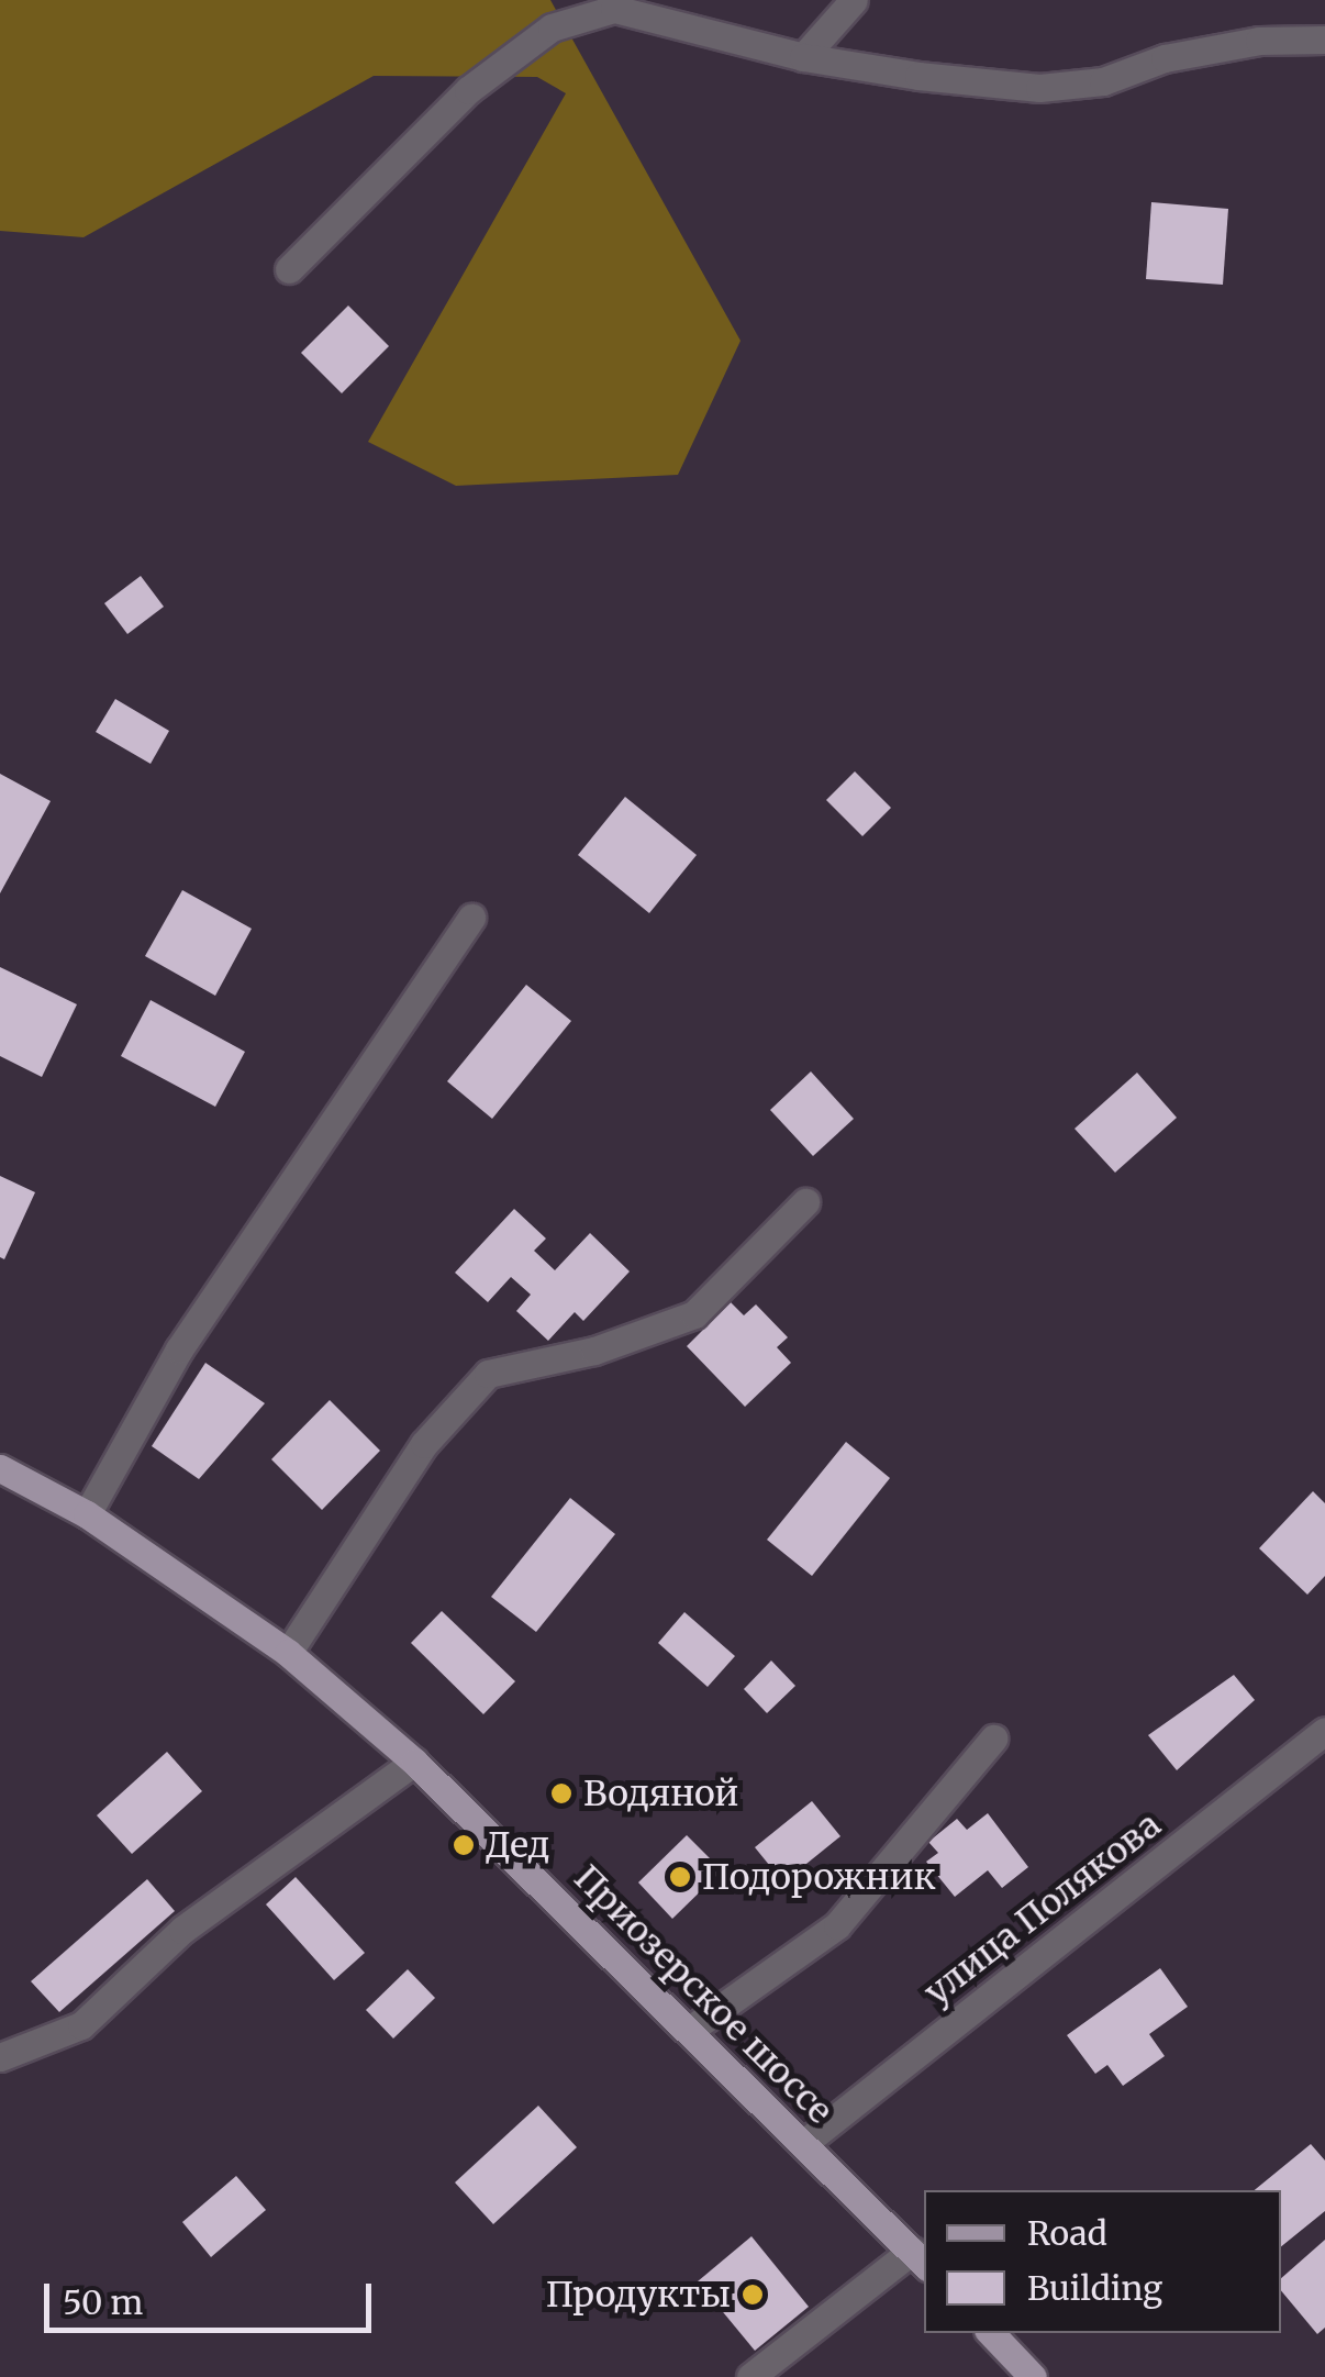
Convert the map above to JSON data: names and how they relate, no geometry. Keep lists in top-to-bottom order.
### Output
{
  "streets": {
    "main road": ["Приозерское шоссе"],
    "street": ["улица Полякова"]
  },
  "crossings": [
    ["улица Полякова", "Приозерское шоссе"]
  ],
  "places": [
    "Водяной",
    "Дед",
    "Подорожник",
    "Продукты"
  ],
  "legend": ["Road", "Building"],
  "scale_bar": "50 m"
}
